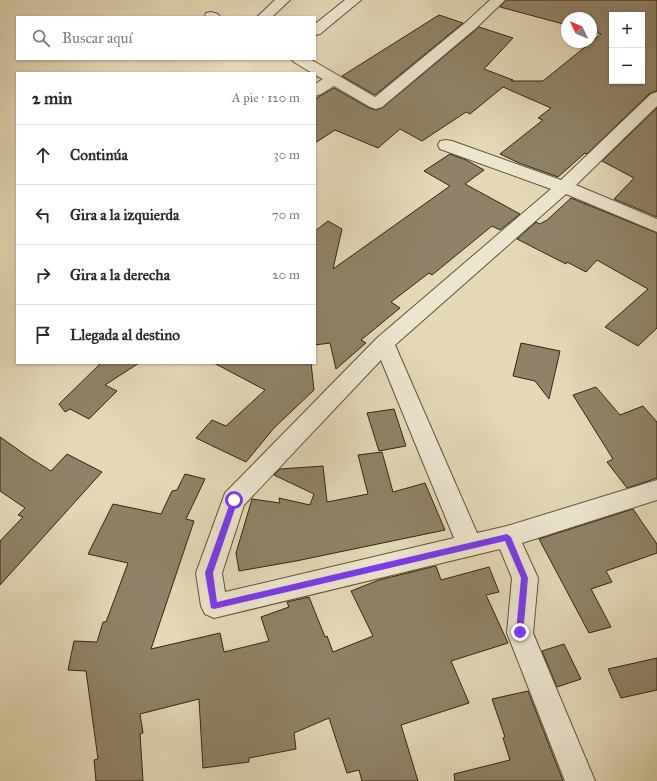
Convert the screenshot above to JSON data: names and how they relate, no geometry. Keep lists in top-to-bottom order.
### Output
{
  "north": "top left",
  "page": {
    "map_buttons": ["+", "−"],
    "search": "Buscar aquí",
    "heading": ["2 min", "A pie · 120 m"],
    "list": [
      ["Continúa", "30 m"],
      ["Gira a la izquierda", "70 m"],
      ["Gira a la derecha", "20 m"],
      "Llegada al destino"
    ]
  }
}
